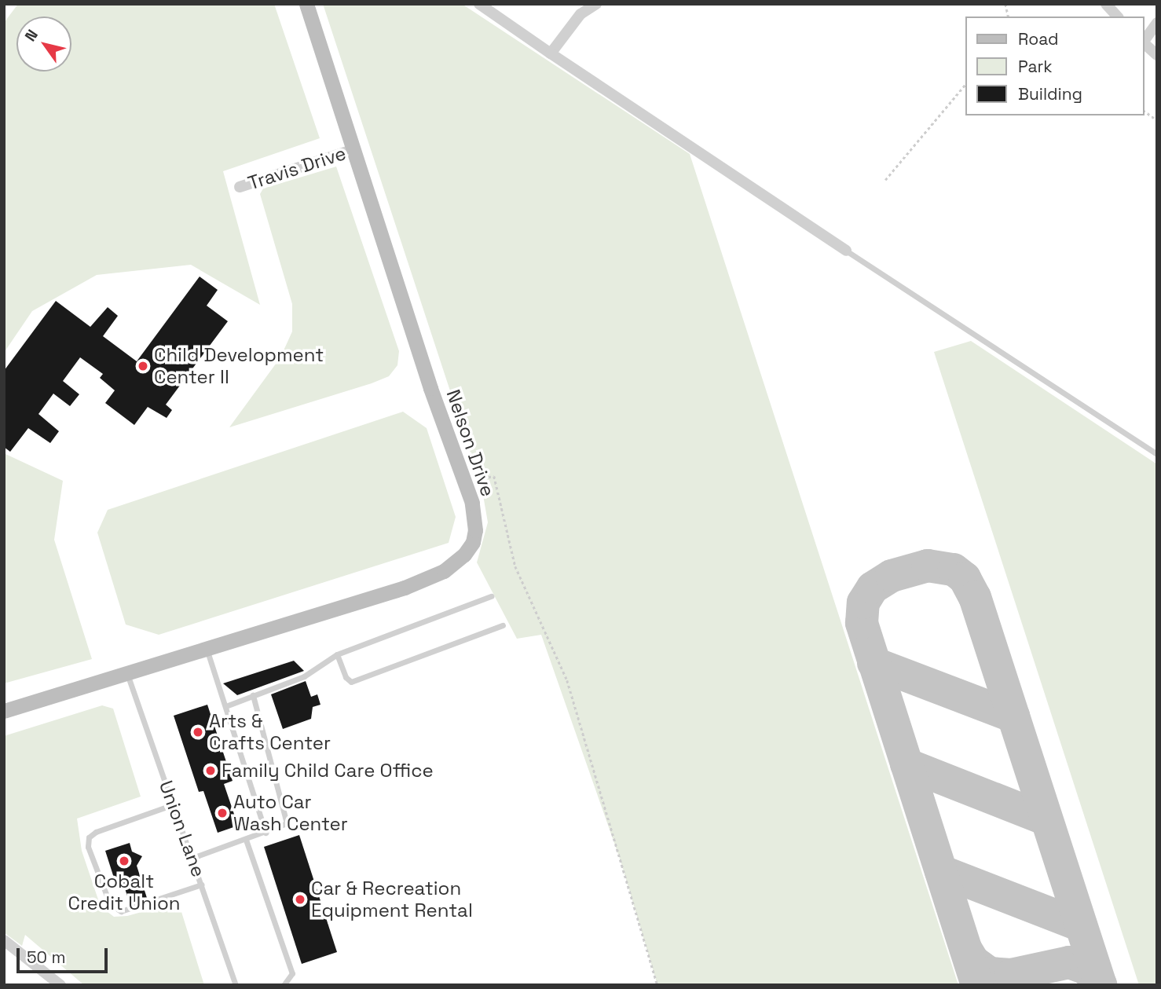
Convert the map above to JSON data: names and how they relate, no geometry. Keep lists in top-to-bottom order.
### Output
{
  "streets": {
    "street": ["Travis Drive", "Nelson Drive"],
    "lane": ["Union Lane"]
  },
  "crossings": [
    ["Travis Drive", "Nelson Drive"],
    ["Nelson Drive", "Union Lane"]
  ],
  "places": [
    "Child Development Center II",
    "Arts & Crafts Center",
    "Family Child Care Office",
    "Auto Car Wash Center",
    "Cobalt Credit Union",
    "Car & Recreation Equipment Rental"
  ],
  "legend": ["Road", "Park", "Building"],
  "scale_bar": "50 m",
  "north": "top left"
}
